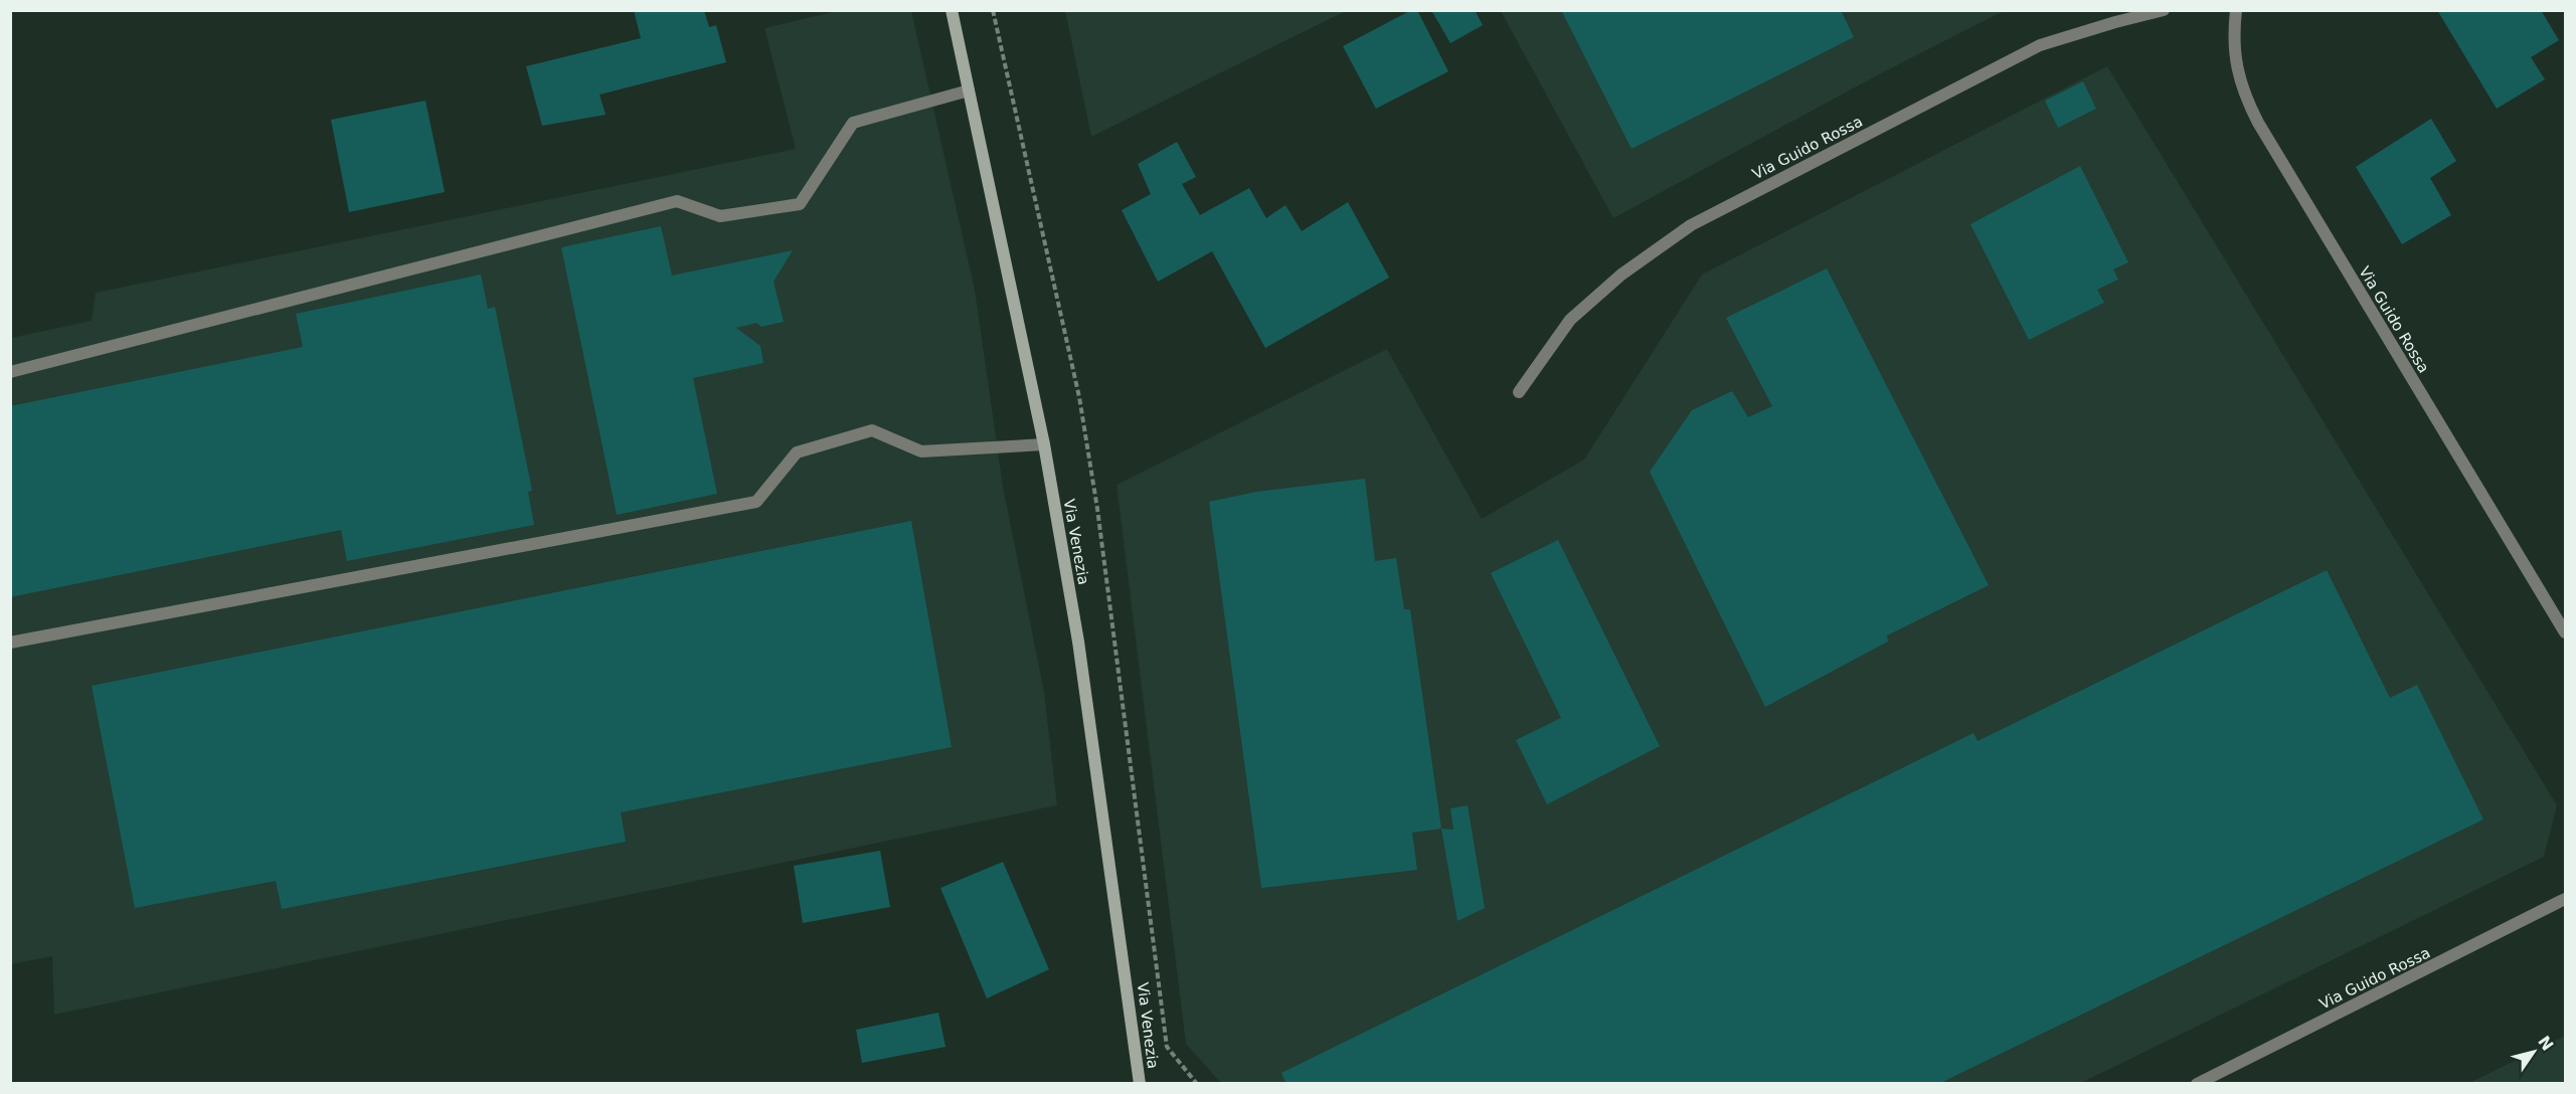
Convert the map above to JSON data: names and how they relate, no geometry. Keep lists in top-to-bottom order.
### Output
{
  "streets": {
    "main road": ["Via Venezia"],
    "street": ["Via Guido Rossa"]
  },
  "north": "top right"
}
